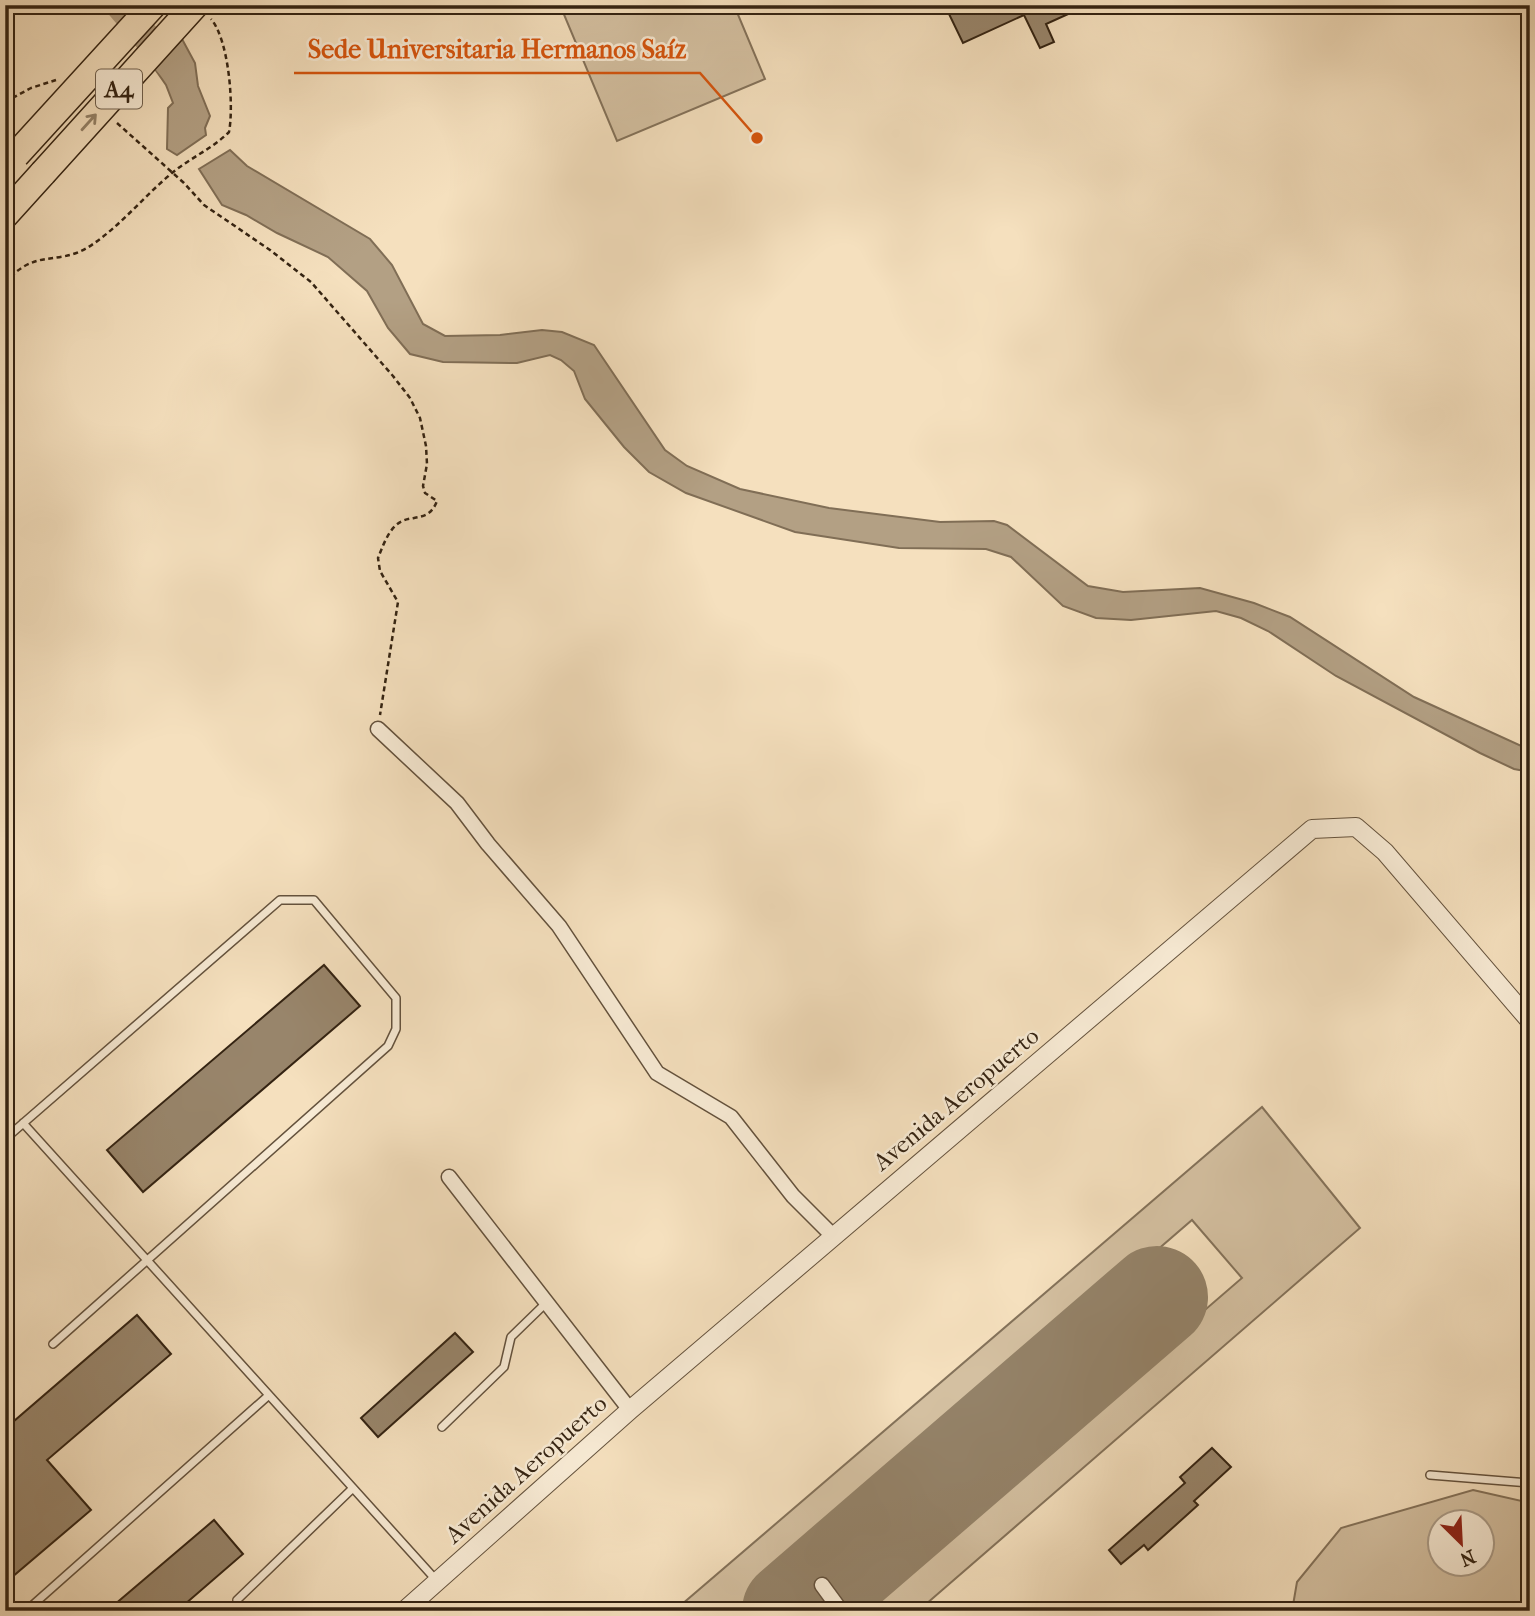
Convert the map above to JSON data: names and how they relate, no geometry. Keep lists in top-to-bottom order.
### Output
{
  "streets": {
    "highway": ["A4"],
    "street": ["Avenida Aeropuerto"]
  },
  "places": ["Sede Universitaria Hermanos Saíz"],
  "north": "bottom right"
}
